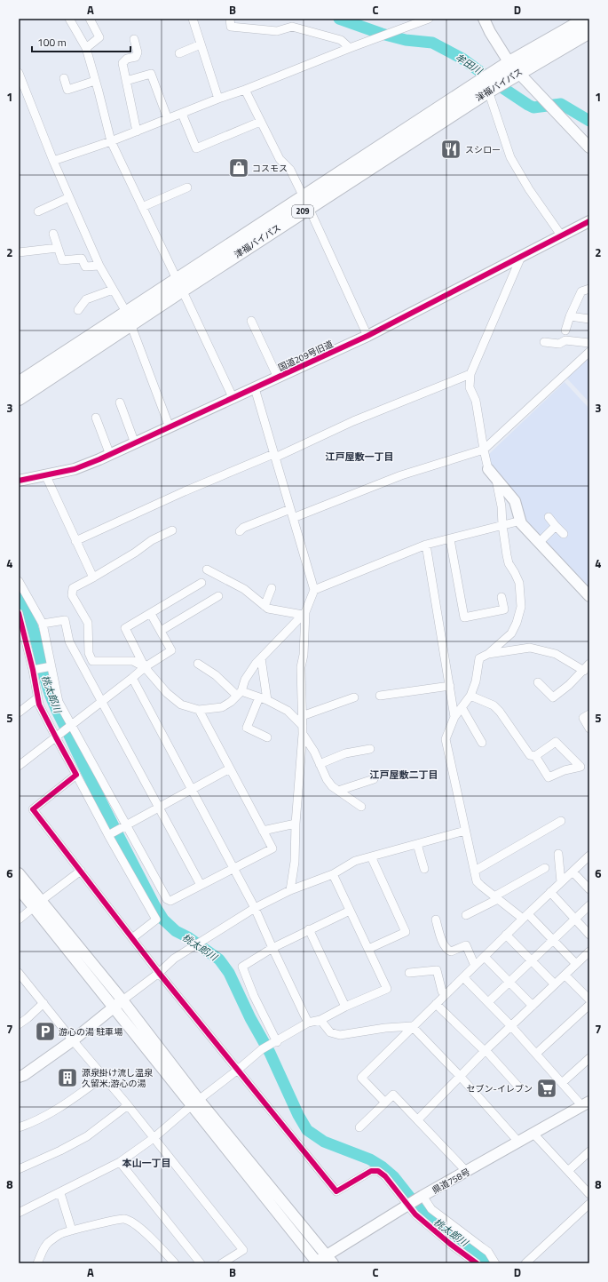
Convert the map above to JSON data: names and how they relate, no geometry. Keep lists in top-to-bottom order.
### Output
{
  "streets": {
    "highway": ["津福バイパス", "209"],
    "street": ["国道209号旧道", "県道758号"]
  },
  "districts": ["江戸屋敷一丁目", "江戸屋敷二丁目", "本山一丁目"],
  "water": ["牟田川", "桃太郎川"],
  "places": {
    "restaurant": ["スシロー"],
    "shop": ["コスモス"],
    "parking": ["游心の湯 駐車場"],
    "building": ["源泉掛け流し温泉 久留米;游心の湯"],
    "supermarket": ["セブン-イレブン"]
  },
  "scale_bar": "100 m",
  "grid": {
    "columns": [
      "A",
      "B",
      "C",
      "D"
    ],
    "rows": [
      "1",
      "2",
      "3",
      "4",
      "5",
      "6",
      "7",
      "8"
    ]
  }
}
